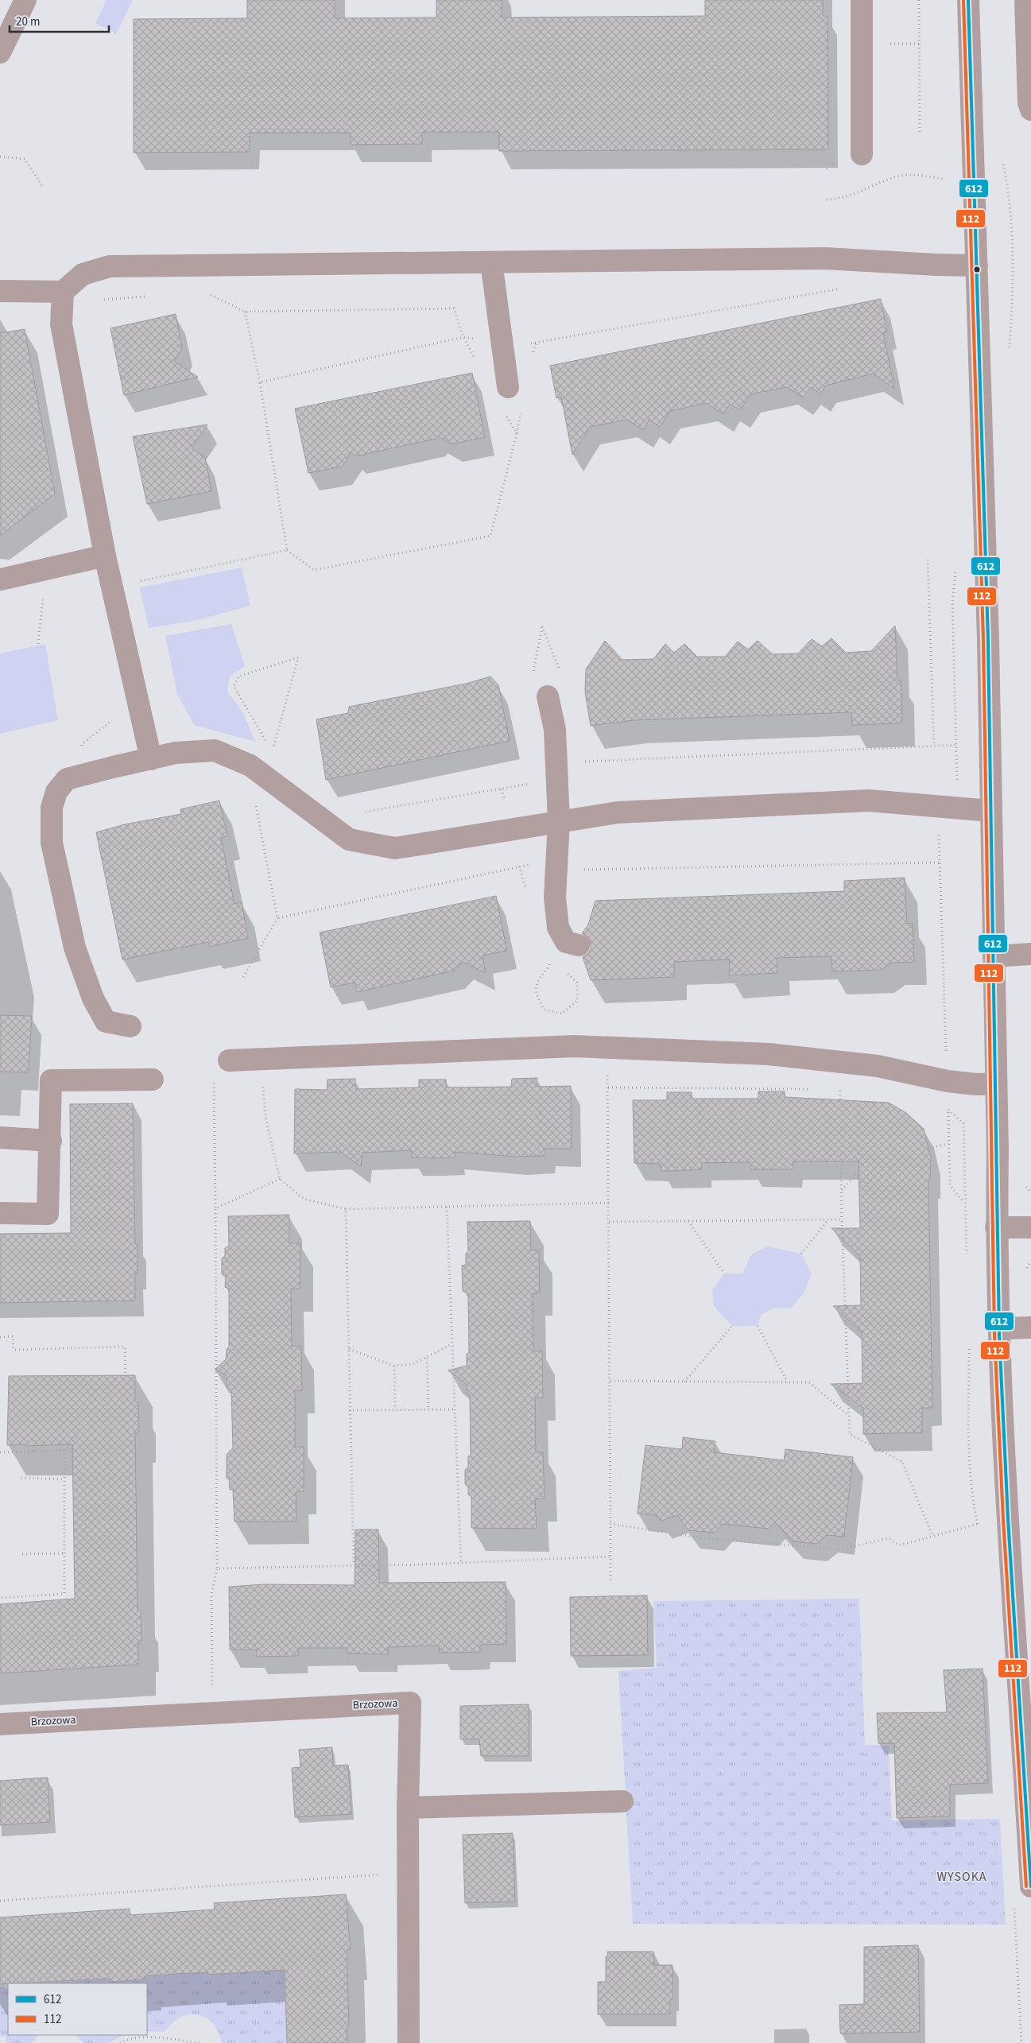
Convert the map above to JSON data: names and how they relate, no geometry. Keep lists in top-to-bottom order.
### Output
{
  "streets": {
    "street": ["Brzozowa"]
  },
  "districts": ["WYSOKA"],
  "lines": ["transit line 612", "transit line 112"],
  "legend": ["612", "112"],
  "scale_bar": "20 m"
}
